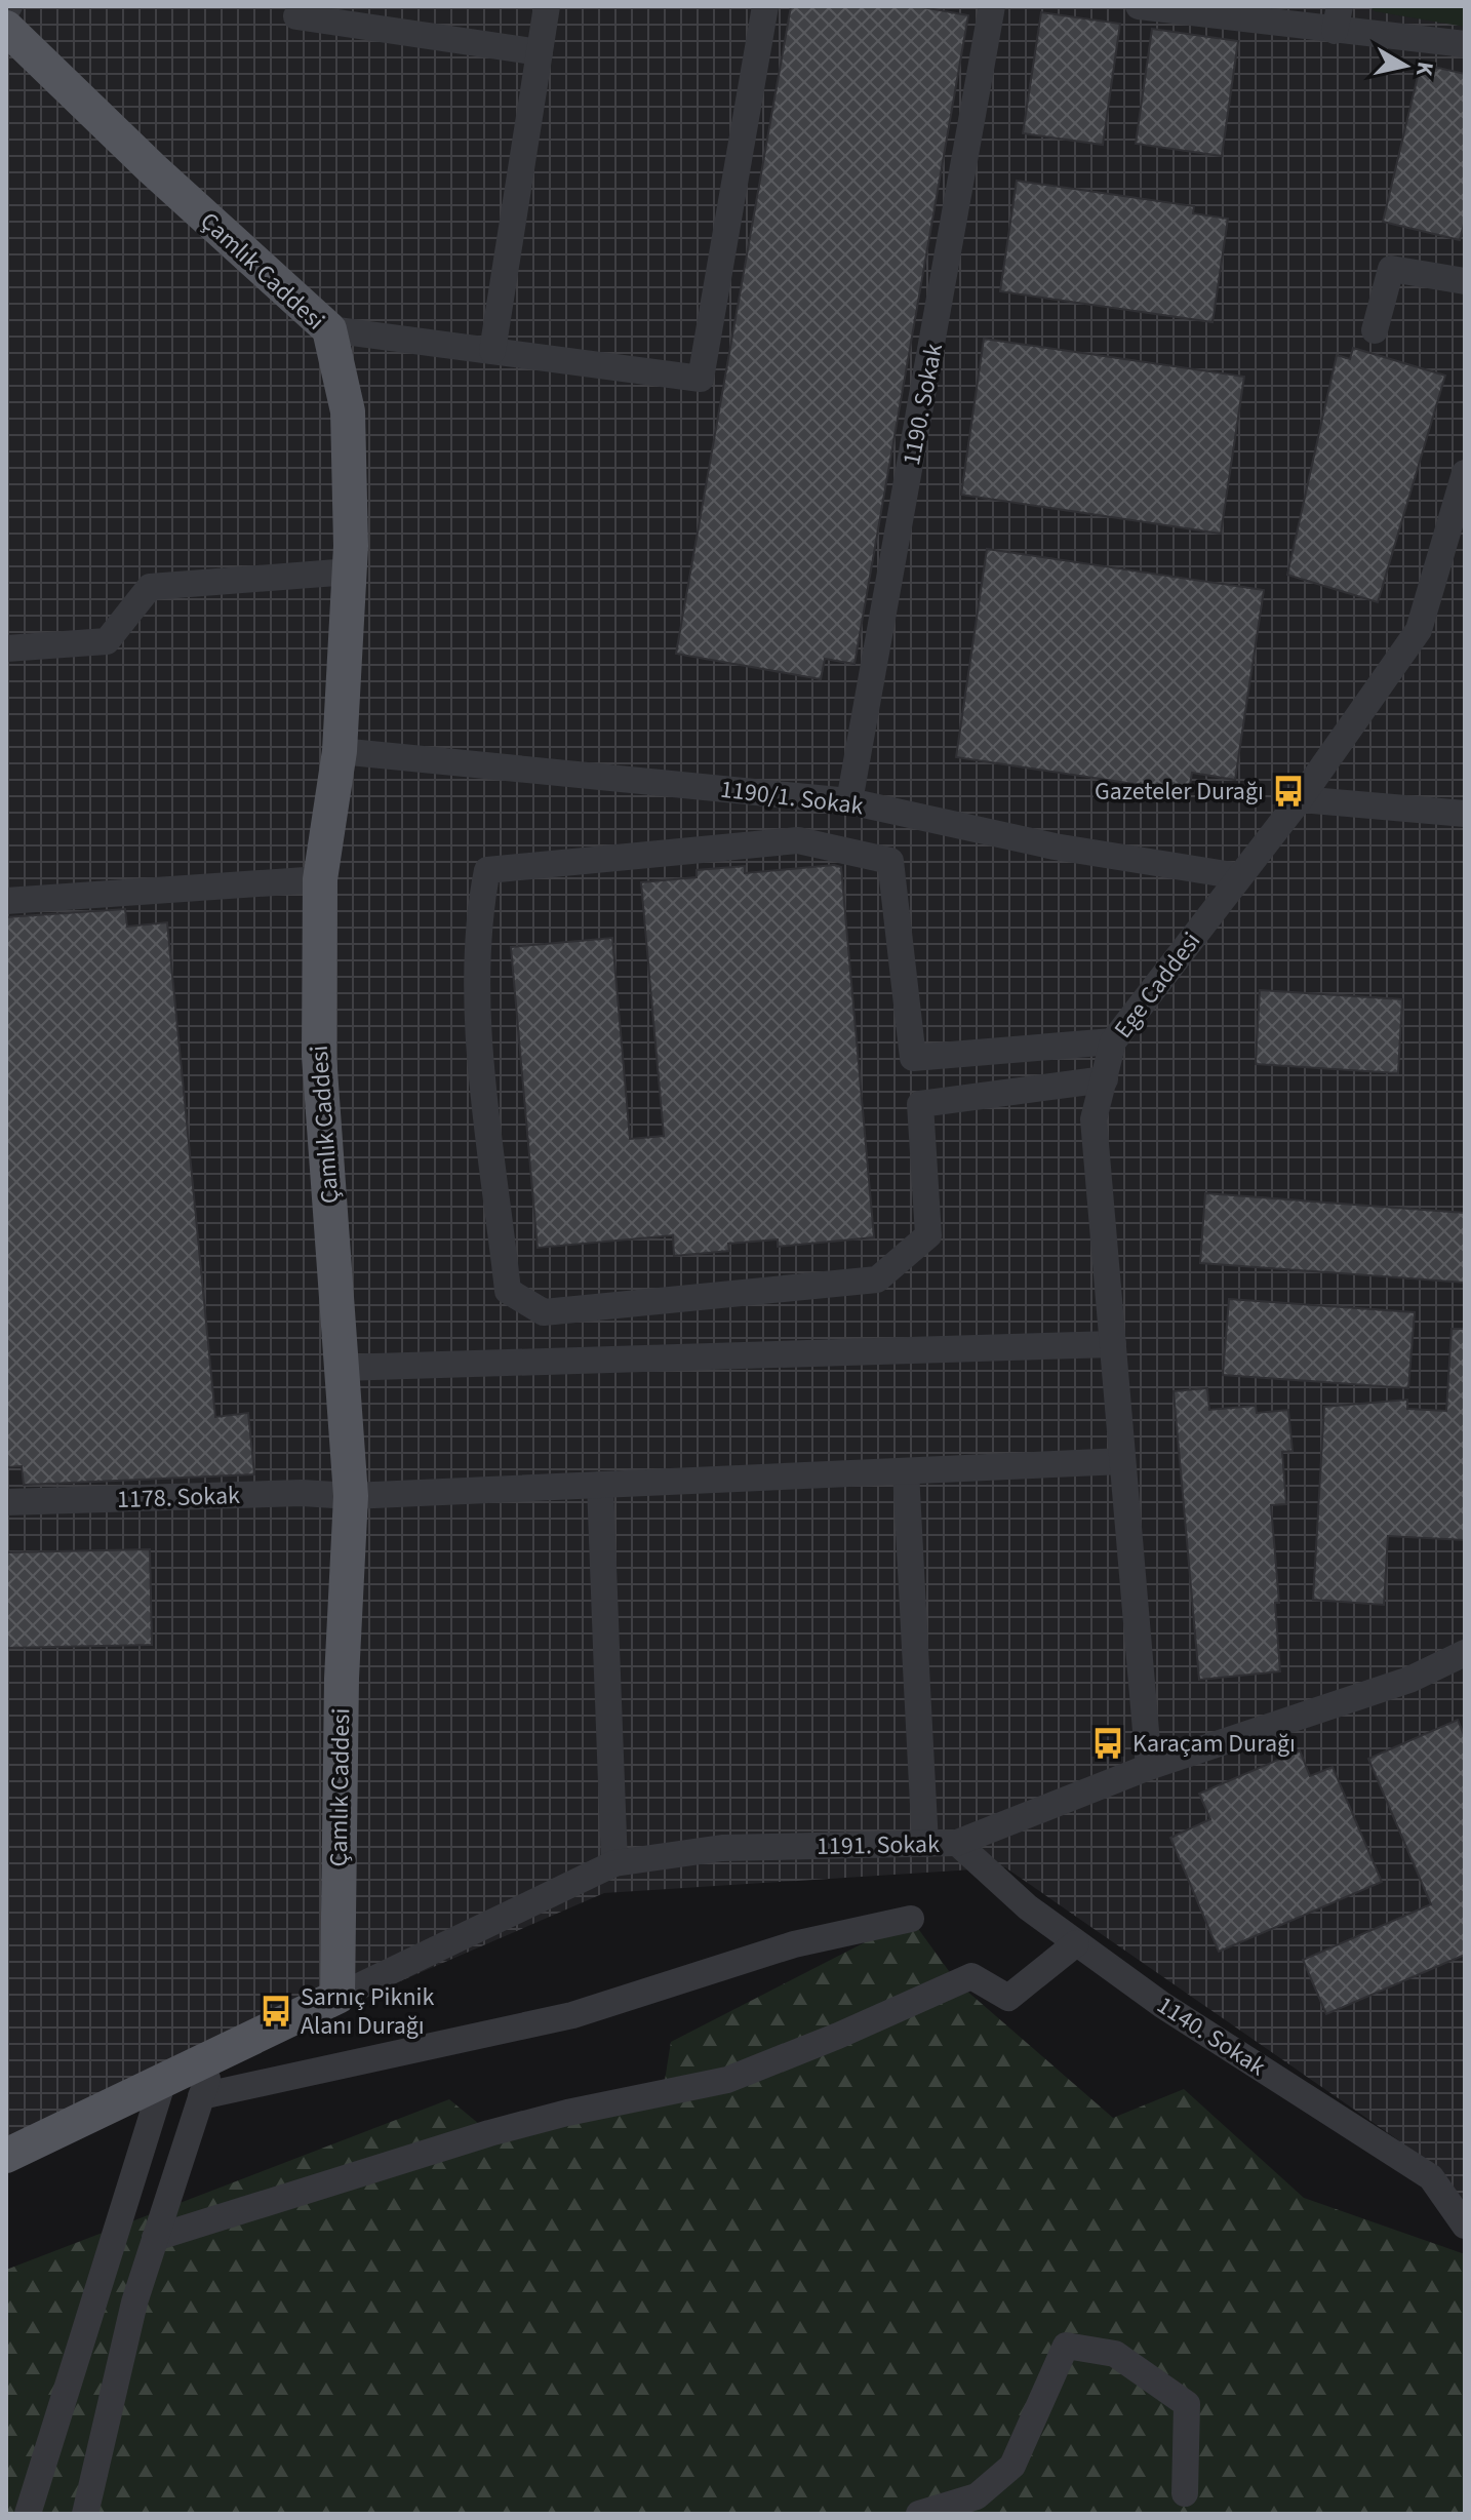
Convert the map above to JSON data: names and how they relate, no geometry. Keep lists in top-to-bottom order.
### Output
{
  "streets": {
    "main road": ["Çamlık Caddesi"],
    "street": [
      "1190. Sokak",
      "1190/1. Sokak",
      "Ege Caddesi",
      "1178. Sokak",
      "1191. Sokak",
      "1140. Sokak"
    ]
  },
  "crossings": [
    ["Çamlık Caddesi", "1190/1. Sokak"],
    ["Çamlık Caddesi", "1178. Sokak"],
    ["Çamlık Caddesi", "1191. Sokak"],
    ["1190. Sokak", "1190/1. Sokak"],
    ["1190/1. Sokak", "Ege Caddesi"],
    ["Ege Caddesi", "1178. Sokak"],
    ["Ege Caddesi", "1191. Sokak"],
    ["1191. Sokak", "1140. Sokak"]
  ],
  "places": {
    "bus stop": ["Gazeteler Durağı", "Karaçam Durağı", "Sarnıç Piknik Alanı Durağı"]
  },
  "north": "right"
}
